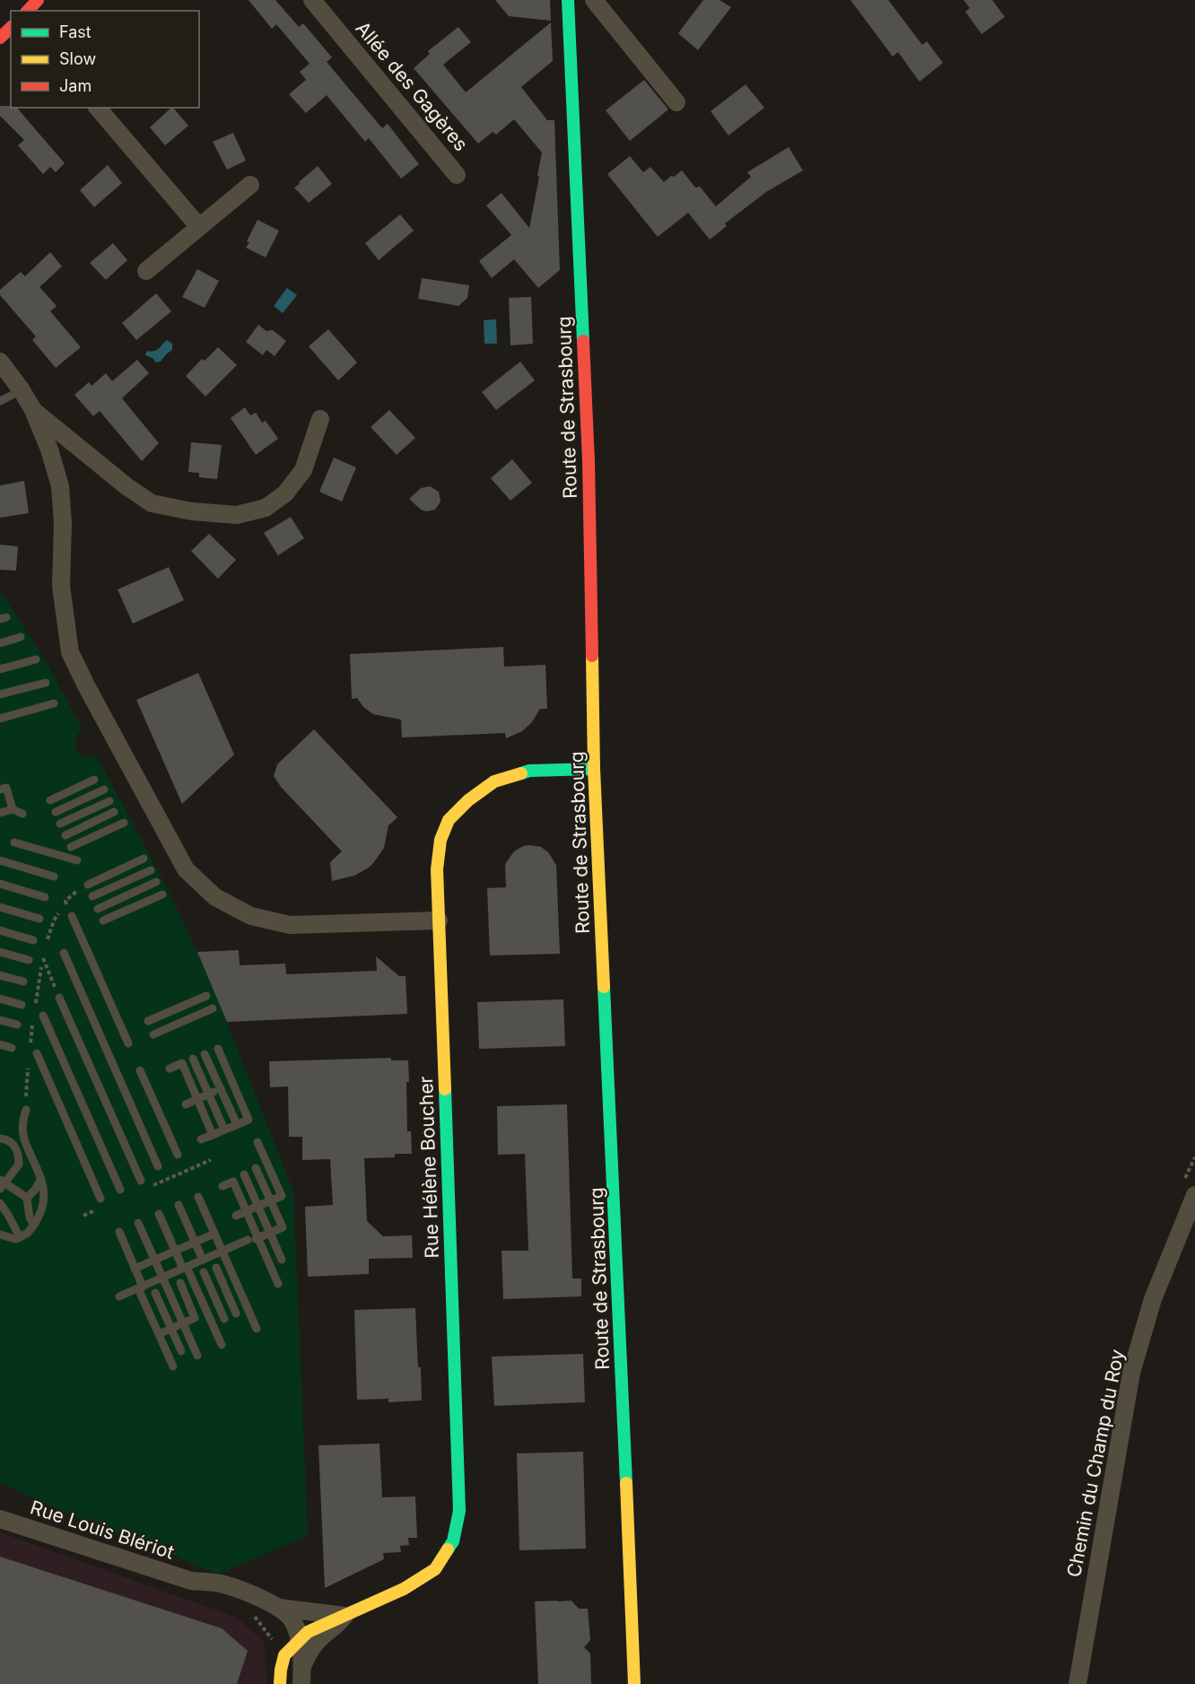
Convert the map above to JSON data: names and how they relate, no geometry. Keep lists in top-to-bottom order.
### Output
{
  "streets": {
    "main road": ["Route de Strasbourg", "Rue Hélène Boucher"],
    "street": ["Allée des Gagères", "Chemin du Champ du Roy", "Rue Louis Blériot"]
  },
  "crossings": [
    ["Route de Strasbourg", "Rue Hélène Boucher"]
  ],
  "legend": ["Fast", "Slow", "Jam"]
}
